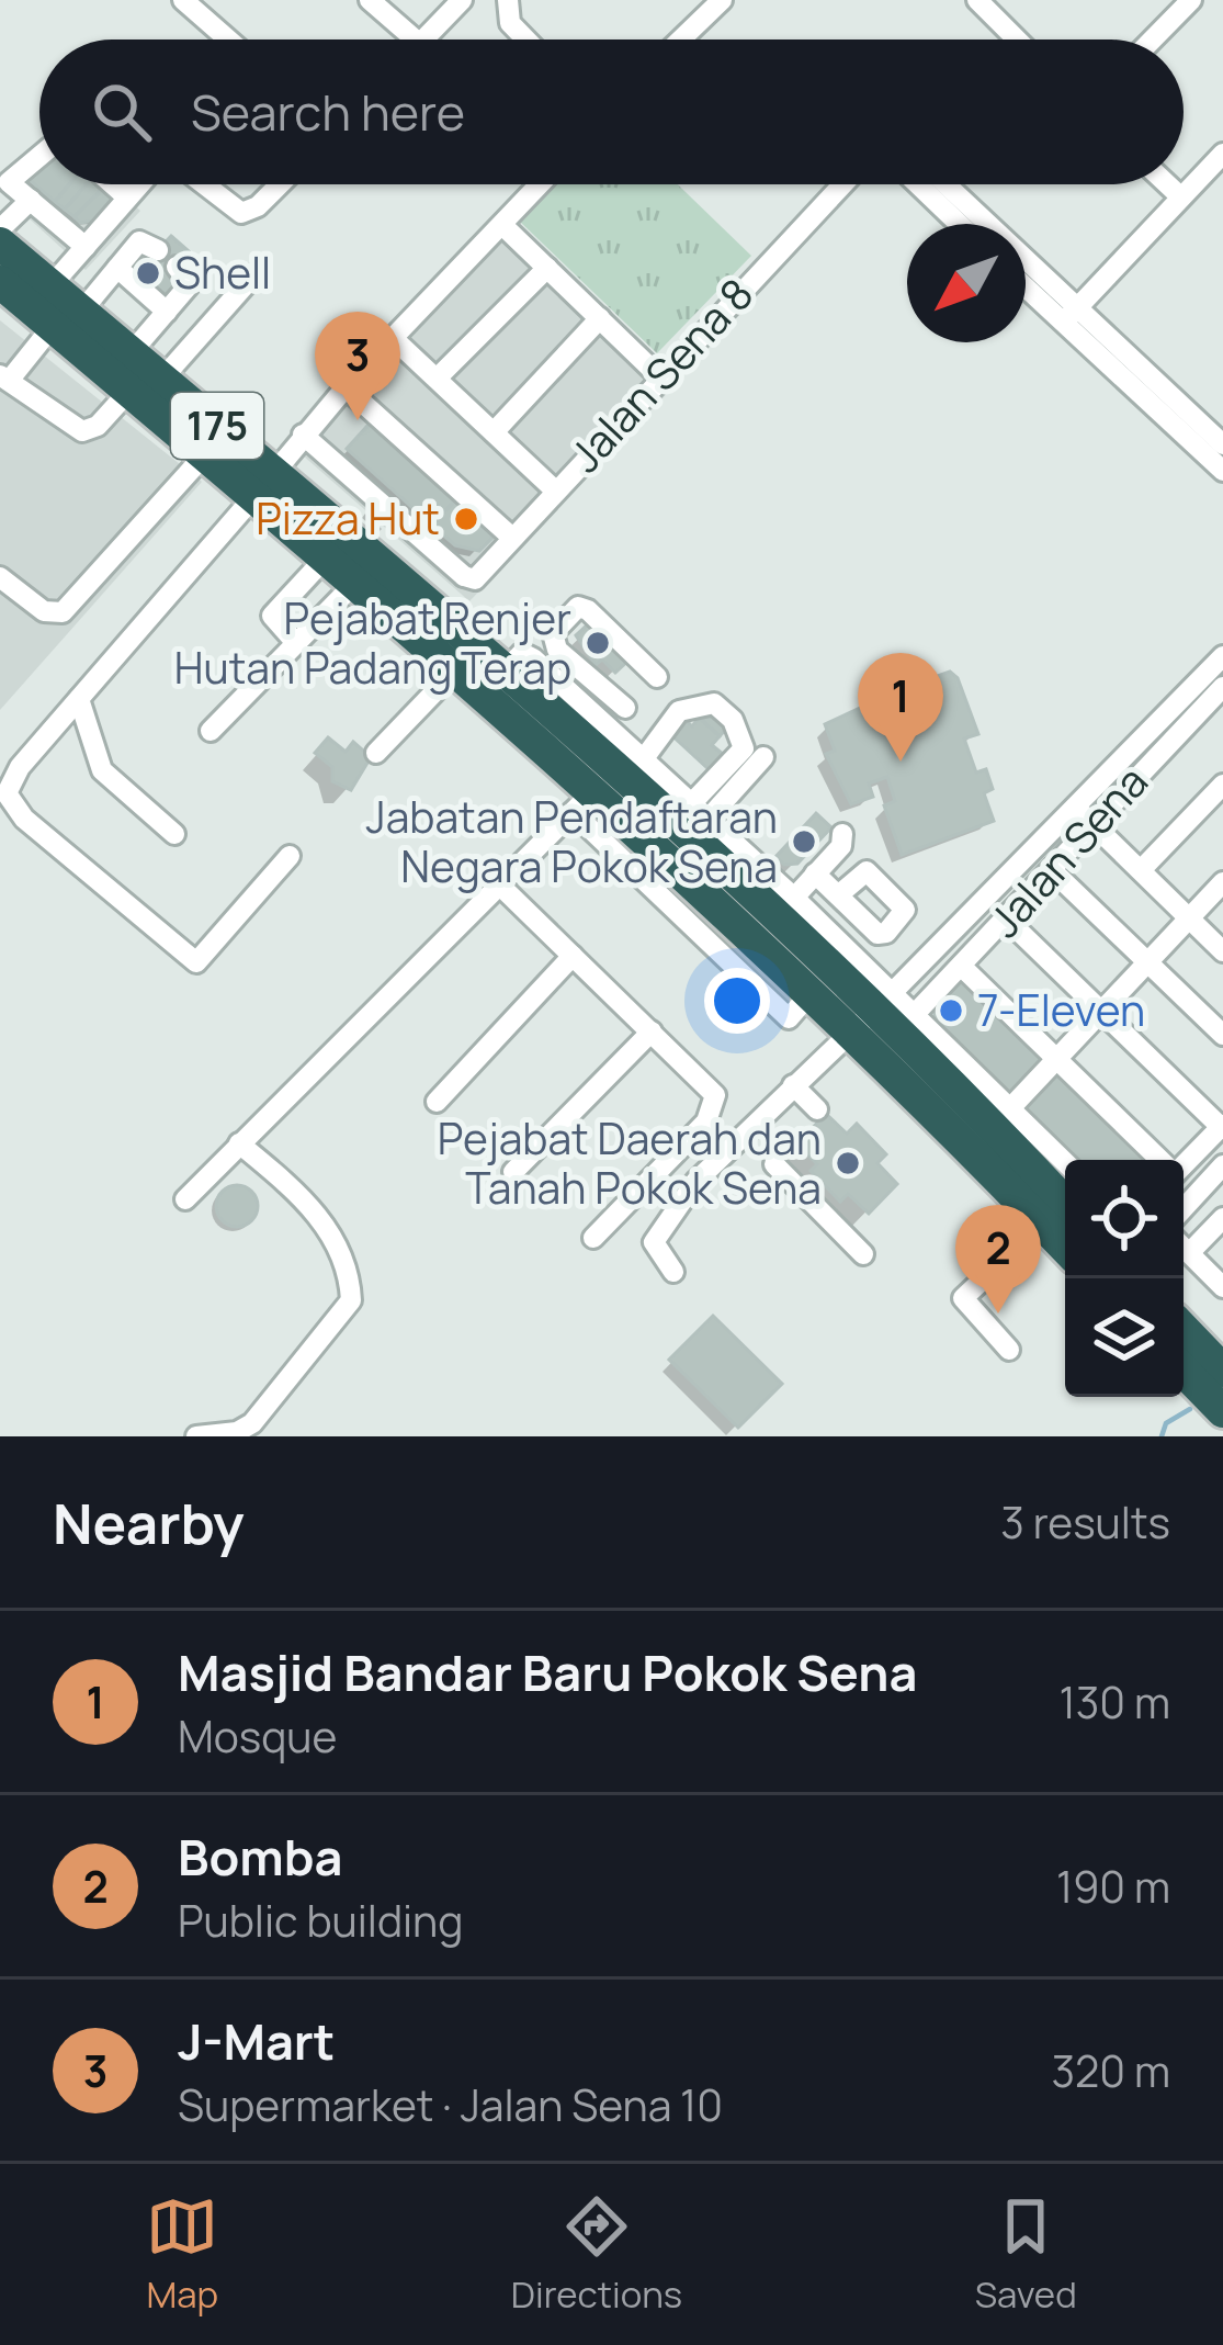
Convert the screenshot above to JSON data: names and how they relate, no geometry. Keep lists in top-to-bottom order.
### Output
{
  "streets": {
    "highway": ["175"],
    "street": ["Jalan Sena 8", "Jalan Sena"]
  },
  "crossings": [
    ["Jalan Sena 8", "175"]
  ],
  "places": [
    "Shell",
    "Pizza Hut",
    "Pejabat Renjer Hutan Padang Terap",
    "Jabatan Pendaftaran Negara Pokok Sena",
    "7-Eleven",
    "Pejabat Daerah dan Tanah Pokok Sena"
  ],
  "north": "bottom left",
  "page": {
    "search": "Search here",
    "pins": ["3", "1", "2"],
    "heading": ["Nearby", "3 results"],
    "list": [
      {
        "mark": "1",
        "name": "Masjid Bandar Baru Pokok Sena",
        "note": "Mosque",
        "value": "130 m"
      },
      {
        "mark": "2",
        "name": "Bomba",
        "note": "Public building",
        "value": "190 m"
      },
      {
        "mark": "3",
        "name": "J-Mart",
        "note": "Supermarket · Jalan Sena 10",
        "value": "320 m"
      }
    ],
    "nav": ["Map", "Directions", "Saved"]
  }
}
